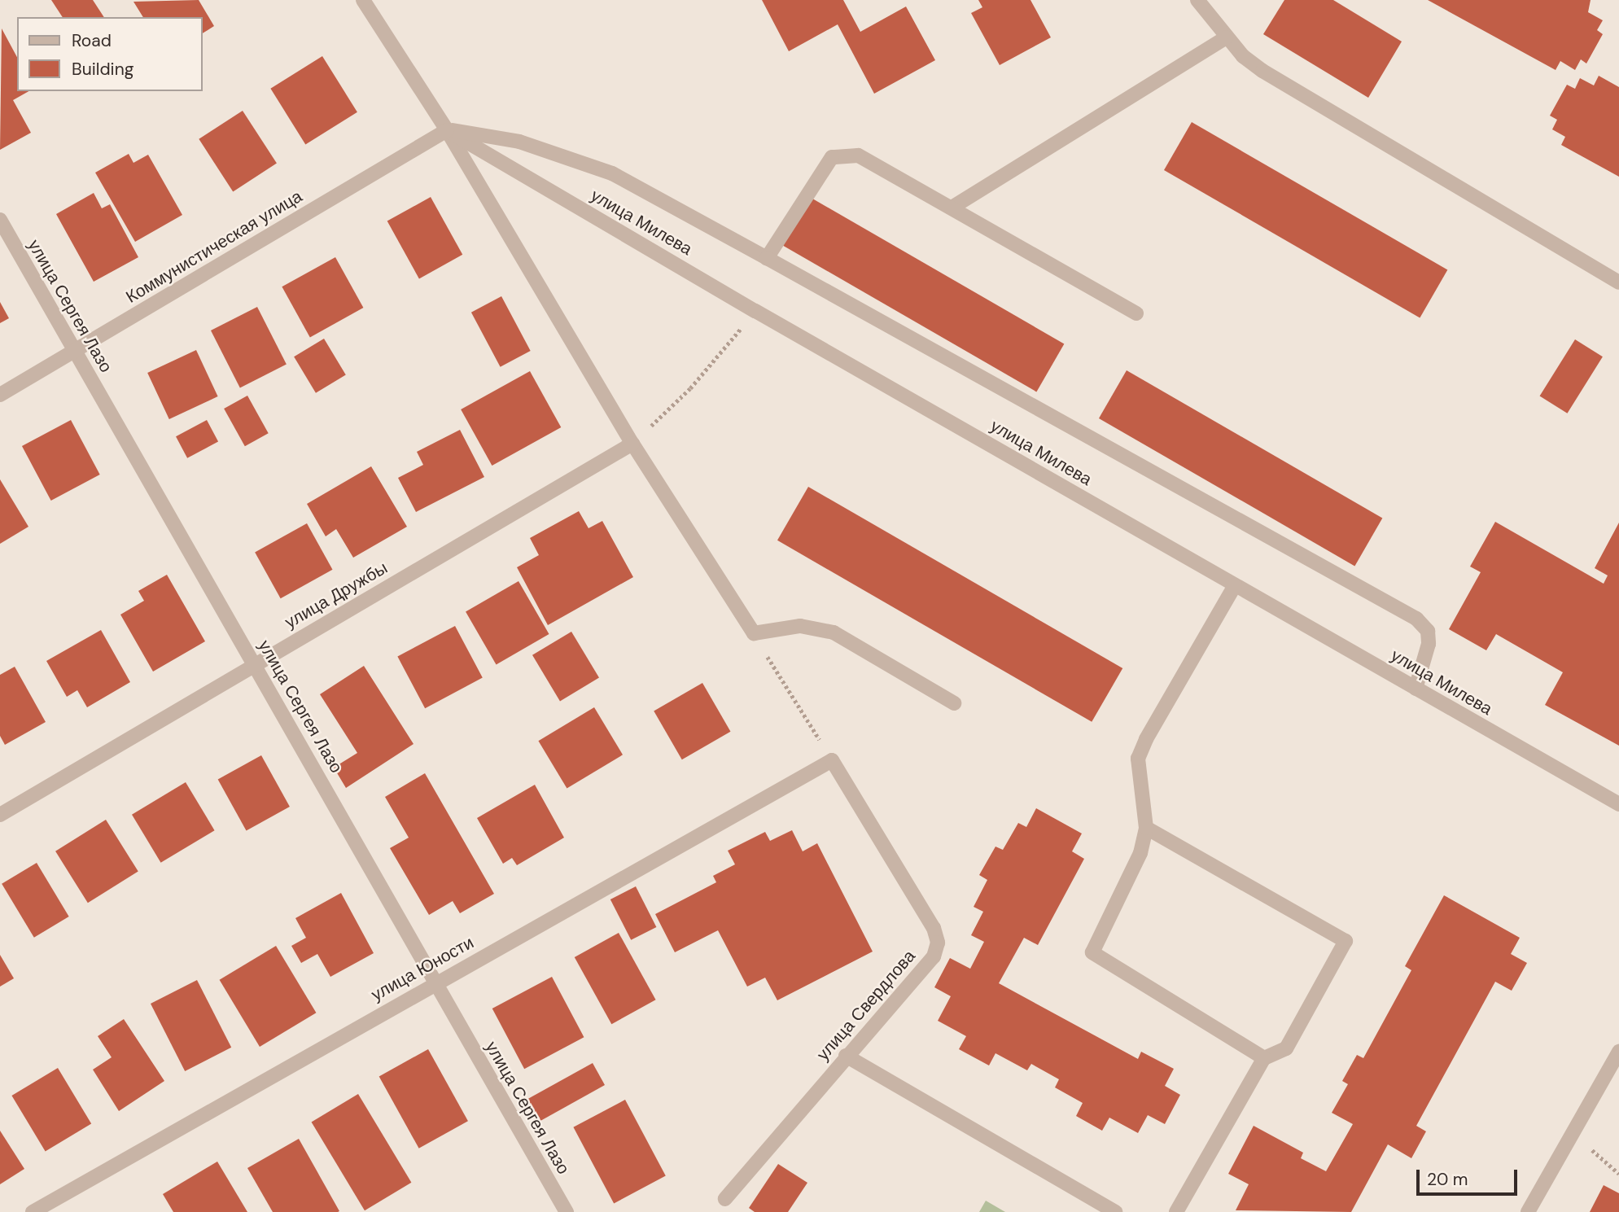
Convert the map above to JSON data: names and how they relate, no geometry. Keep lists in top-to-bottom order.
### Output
{
  "streets": {
    "street": [
      "улица Милева",
      "Коммунистическая улица",
      "улица Сергея Лазо",
      "улица Дружбы",
      "улица Юности",
      "улица Свердлова"
    ]
  },
  "crossings": [
    ["улица Милева", "Коммунистическая улица"],
    ["Коммунистическая улица", "улица Сергея Лазо"],
    ["улица Сергея Лазо", "улица Дружбы"],
    ["улица Сергея Лазо", "улица Юности"],
    ["улица Юности", "улица Свердлова"]
  ],
  "legend": ["Road", "Building"],
  "scale_bar": "20 m"
}
